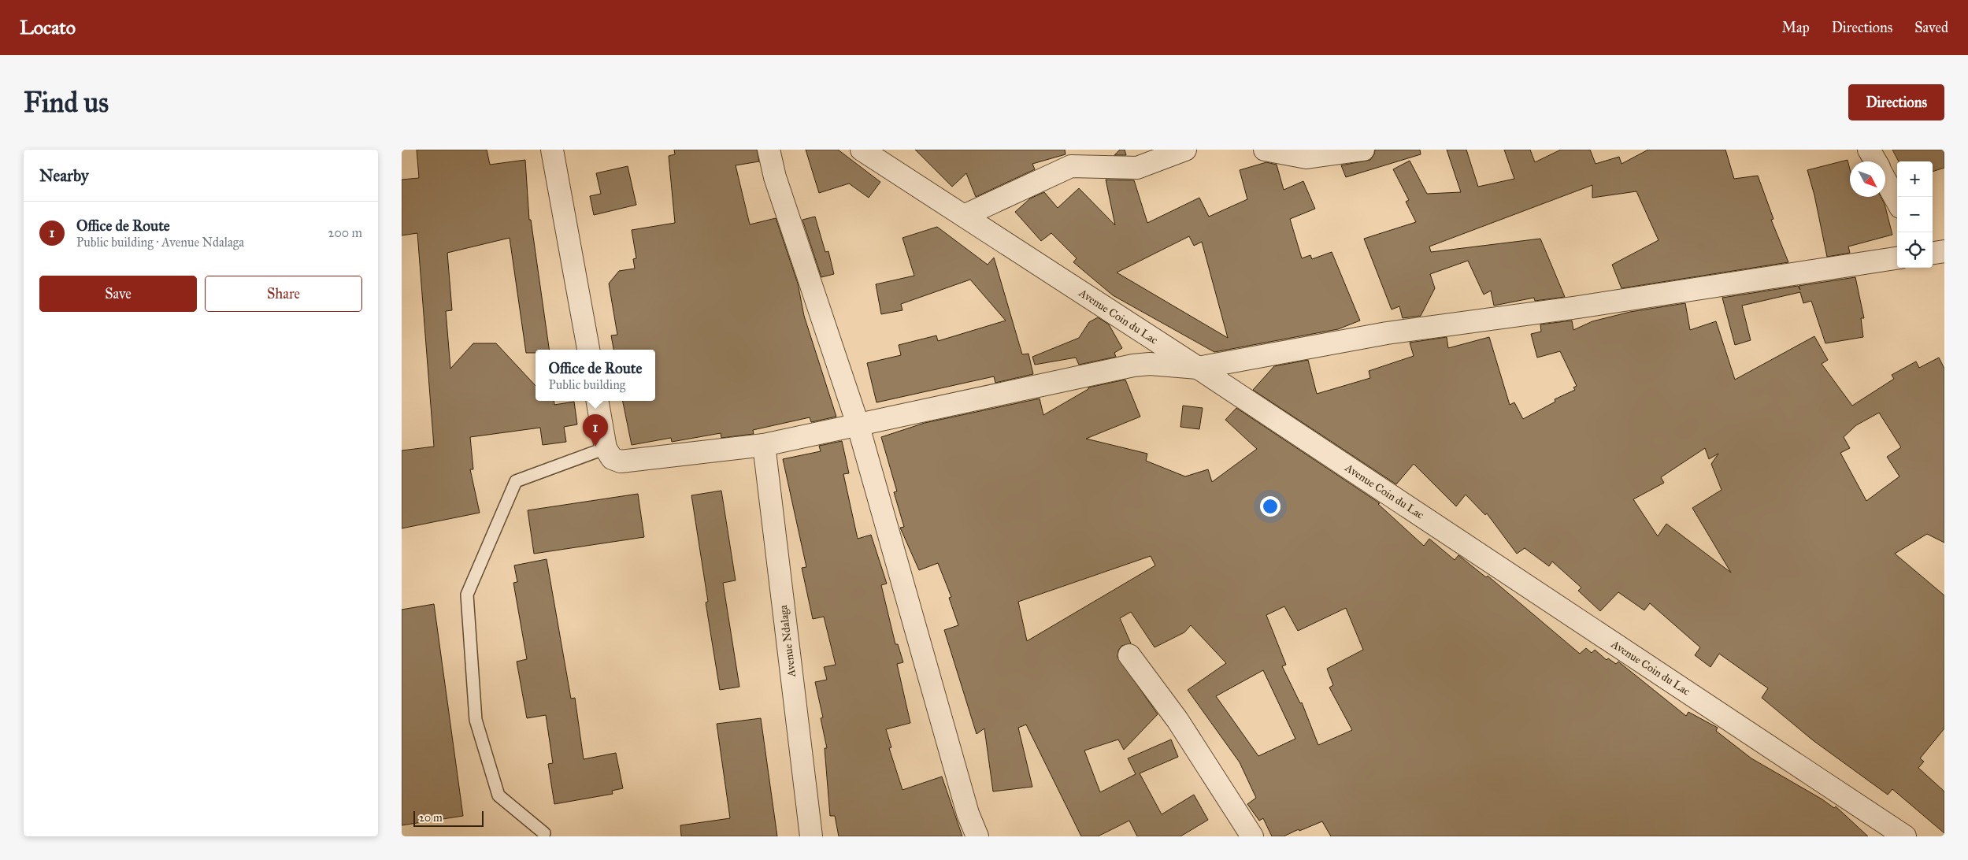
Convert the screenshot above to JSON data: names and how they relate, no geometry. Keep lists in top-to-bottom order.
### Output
{
  "streets": {
    "street": ["Avenue Coin du Lac", "Avenue Ndalaga"]
  },
  "scale_bar": "20 m",
  "north": "bottom right",
  "page": {
    "header": "Locato",
    "nav": ["Map", "Directions", "Saved"],
    "buttons": [
      "Directions",
      ["Save", "Share"]
    ],
    "title": "Find us",
    "heading": "Nearby",
    "map_buttons": ["+", "−"],
    "list": [
      {
        "mark": "1",
        "name": "Office de Route",
        "note": "Public building · Avenue Ndalaga",
        "value": "200 m"
      }
    ],
    "popup": ["Office de Route", "Public building"],
    "pins": "1",
    "scale": "20 m"
  }
}
